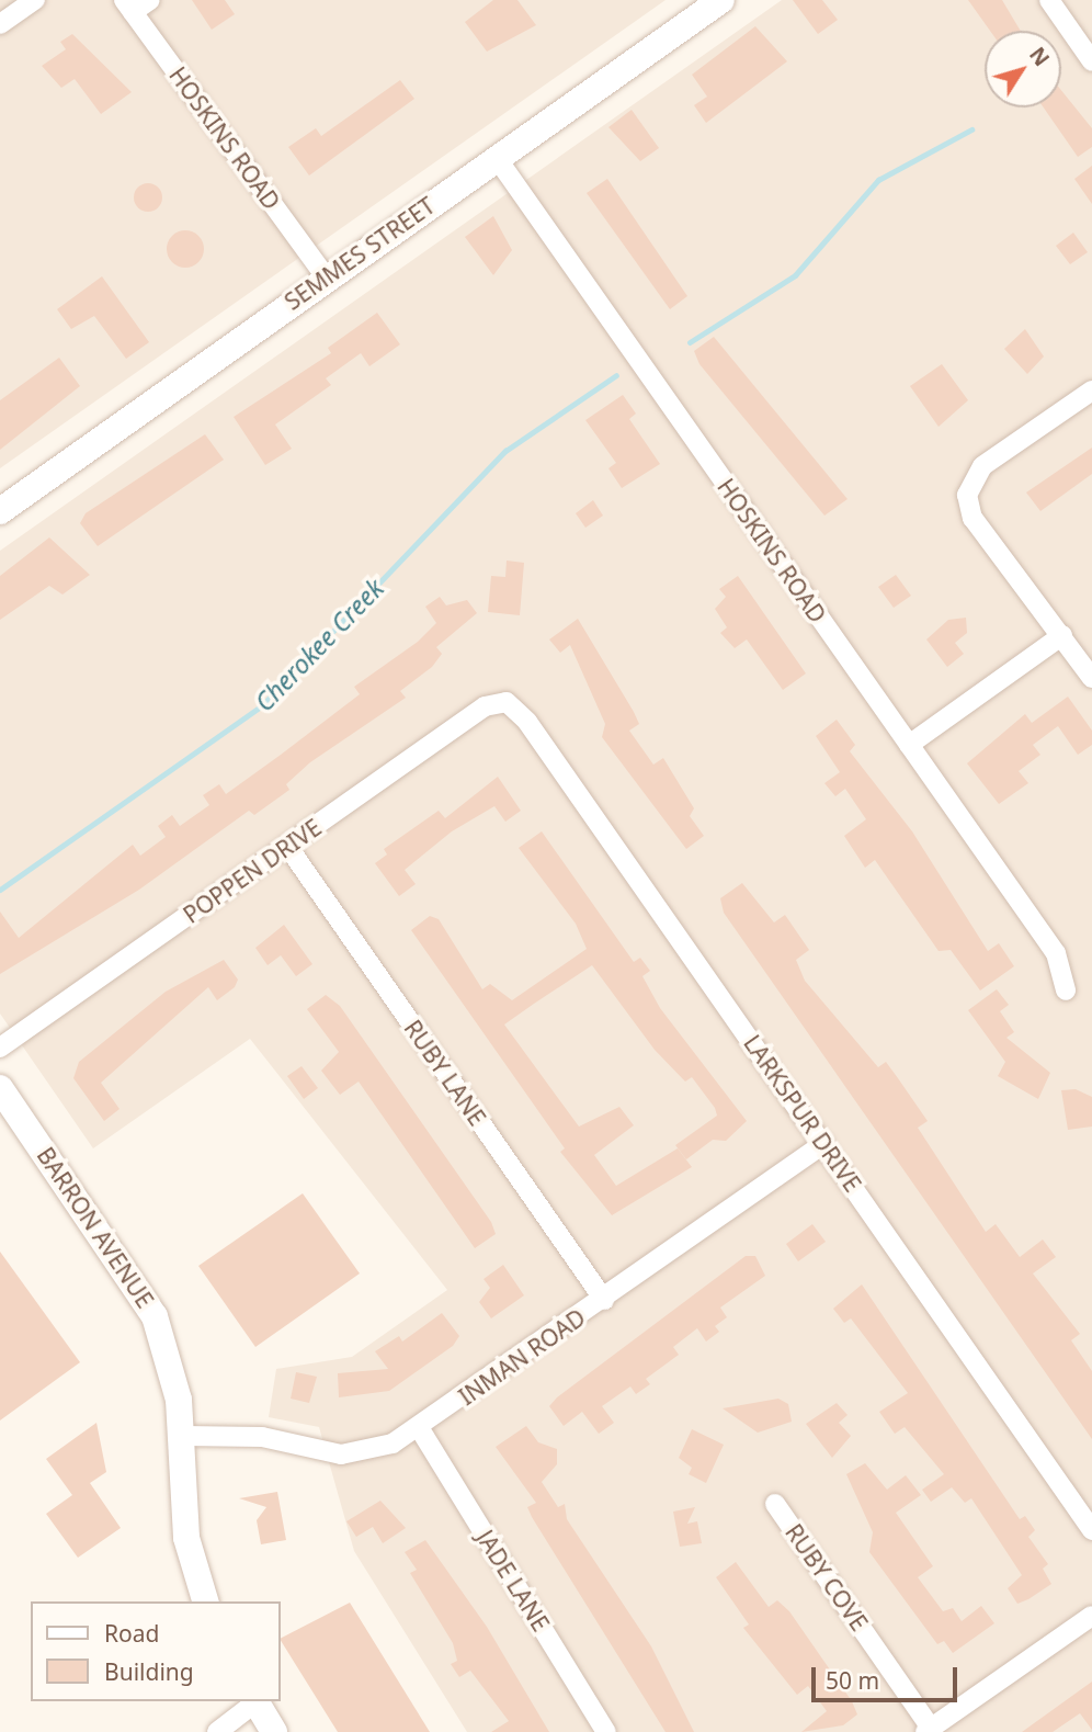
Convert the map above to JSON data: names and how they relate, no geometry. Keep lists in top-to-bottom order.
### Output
{
  "streets": {
    "main road": ["SEMMES STREET", "BARRON AVENUE"],
    "street": [
      "HOSKINS ROAD",
      "POPPEN DRIVE",
      "RUBY LANE",
      "LARKSPUR DRIVE",
      "INMAN ROAD",
      "RUBY COVE",
      "JADE LANE"
    ]
  },
  "crossings": [
    ["HOSKINS ROAD", "SEMMES STREET"],
    ["POPPEN DRIVE", "RUBY LANE"],
    ["POPPEN DRIVE", "LARKSPUR DRIVE"],
    ["RUBY LANE", "INMAN ROAD"],
    ["LARKSPUR DRIVE", "INMAN ROAD"],
    ["BARRON AVENUE", "INMAN ROAD"],
    ["INMAN ROAD", "JADE LANE"]
  ],
  "water": ["Cherokee Creek"],
  "legend": ["Road", "Building"],
  "scale_bar": "50 m",
  "north": "top right"
}
